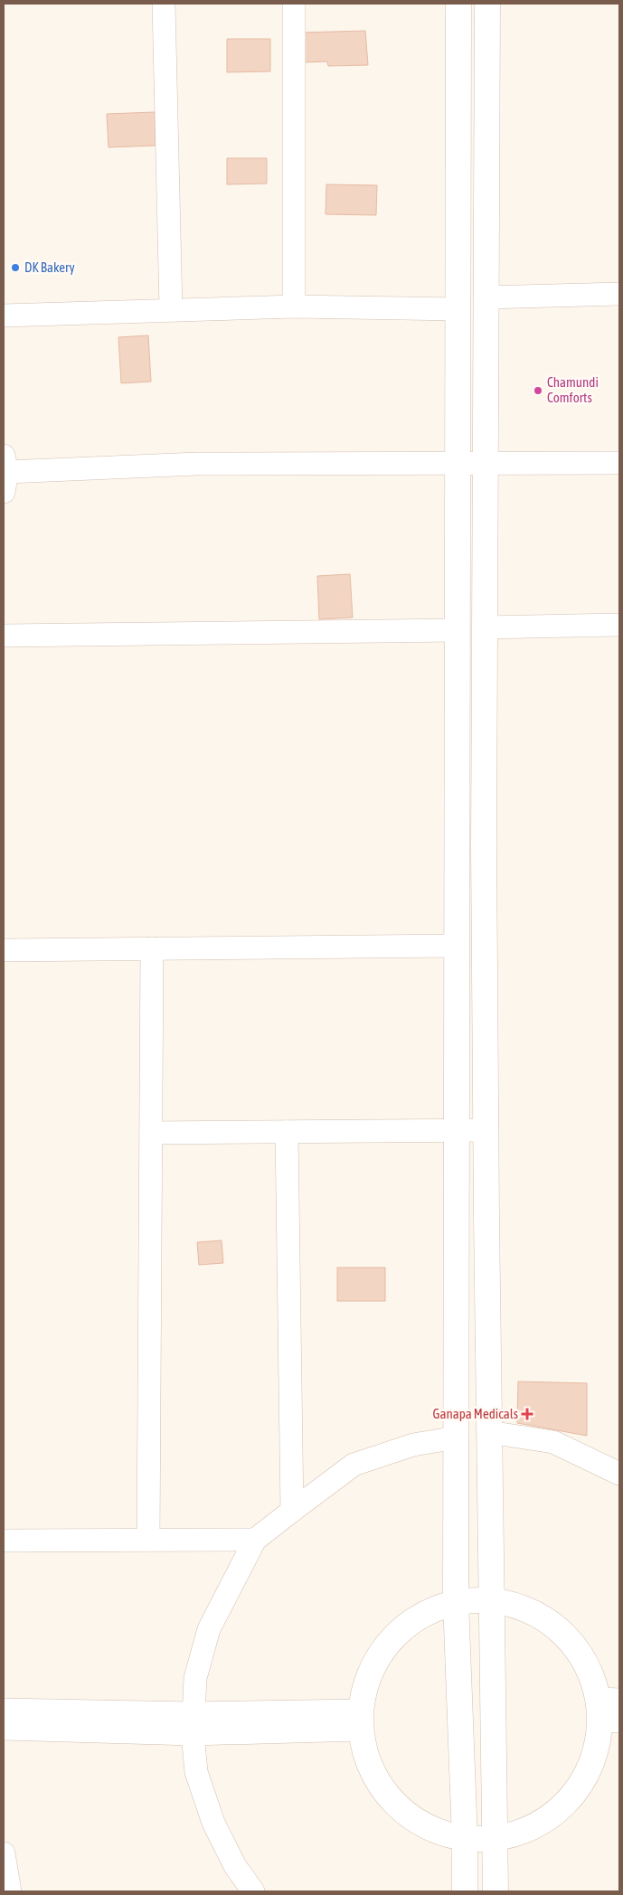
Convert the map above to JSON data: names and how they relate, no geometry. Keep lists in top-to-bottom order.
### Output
{
  "places": {
    "other": ["DK Bakery", "Chamundi Comforts"],
    "health": ["Ganapa Medicals"]
  }
}
